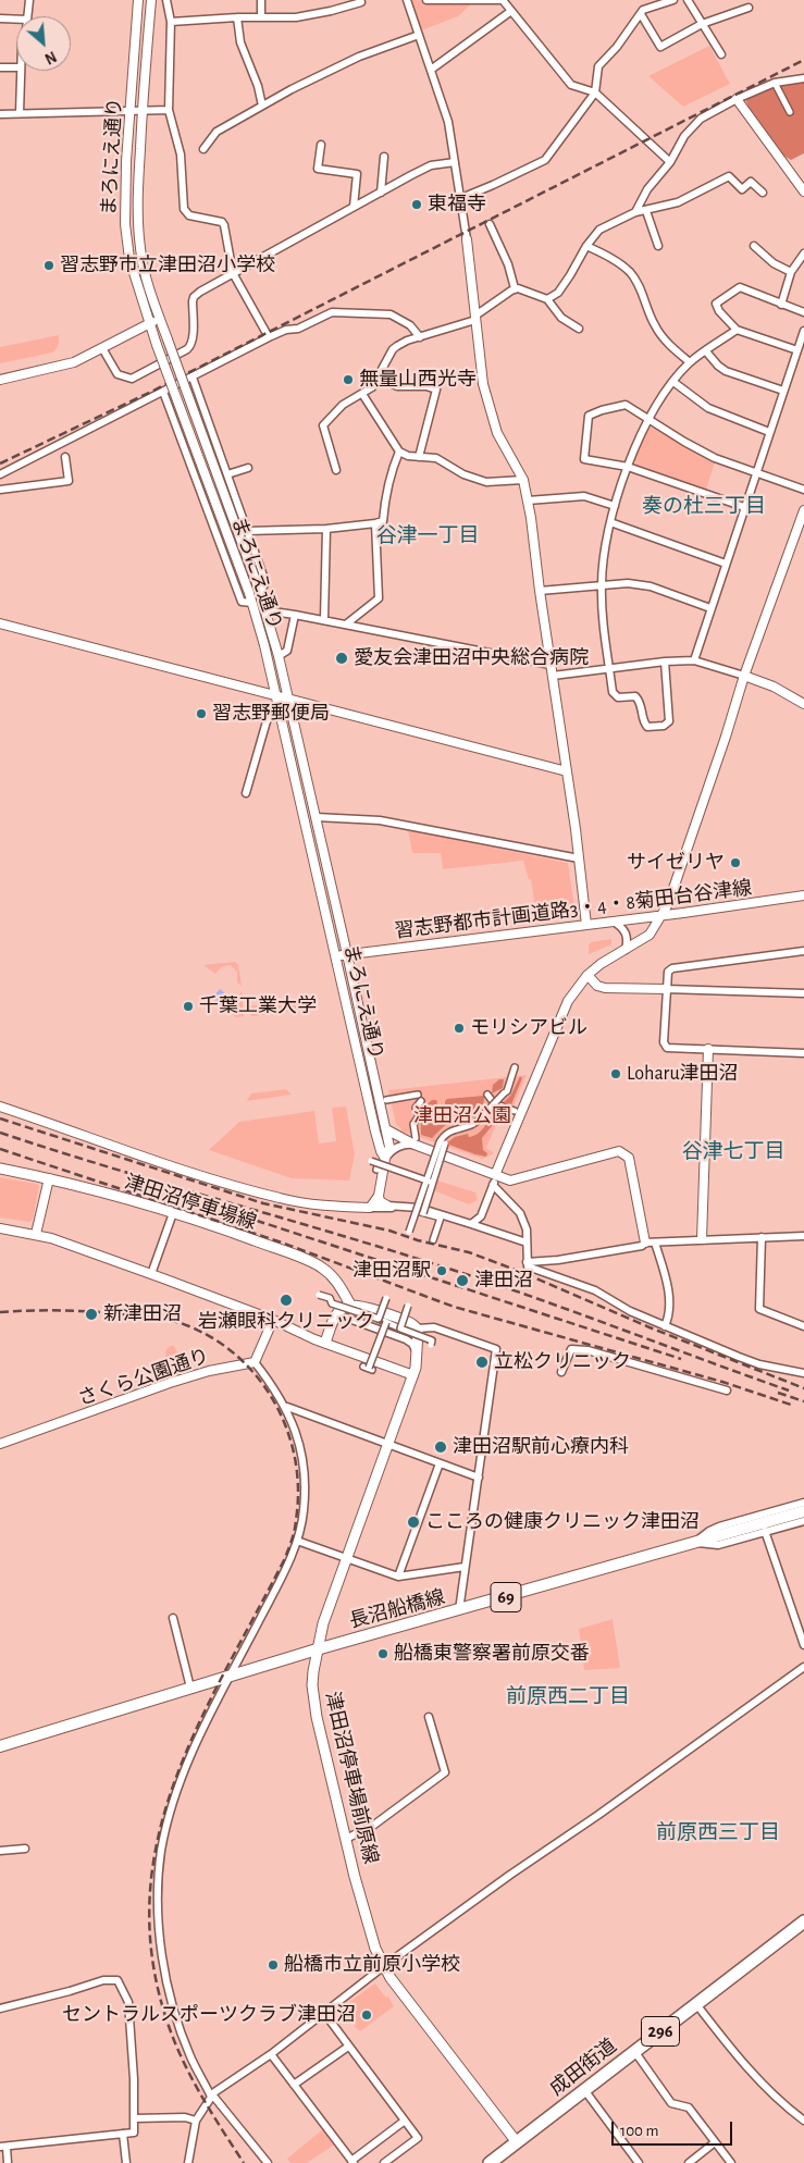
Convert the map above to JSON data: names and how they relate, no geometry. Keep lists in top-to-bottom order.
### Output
{
  "streets": {
    "highway": ["296", "成田街道"],
    "main road": [
      "津田沼停車場線",
      "69",
      "長沼船橋線",
      "津田沼停車場前原線"
    ],
    "street": ["まろにえ通り", "習志野都市計画道路3・4・8菊田台谷津線", "さくら公園通り"]
  },
  "crossings": [
    ["まろにえ通り", "習志野都市計画道路3・4・8菊田台谷津線"],
    ["長沼船橋線", "津田沼停車場前原線"],
    ["津田沼停車場前原線", "成田街道"]
  ],
  "districts": [
    "奏の杜三丁目",
    "谷津一丁目",
    "谷津七丁目",
    "前原西二丁目",
    "前原西三丁目"
  ],
  "parks": ["津田沼公園"],
  "places": [
    "東福寺",
    "習志野市立津田沼小学校",
    "無量山西光寺",
    "愛友会津田沼中央総合病院",
    "習志野郵便局",
    "サイゼリヤ",
    "千葉工業大学",
    "モリシアビル",
    "Loharu津田沼",
    "津田沼駅",
    "津田沼",
    "岩瀬眼科クリニック",
    "新津田沼",
    "立松クリニック",
    "津田沼駅前心療内科",
    "こころの健康クリニック津田沼",
    "船橋東警察署前原交番",
    "船橋市立前原小学校",
    "セントラルスポーツクラブ津田沼"
  ],
  "scale_bar": "100 m",
  "north": "bottom right"
}
